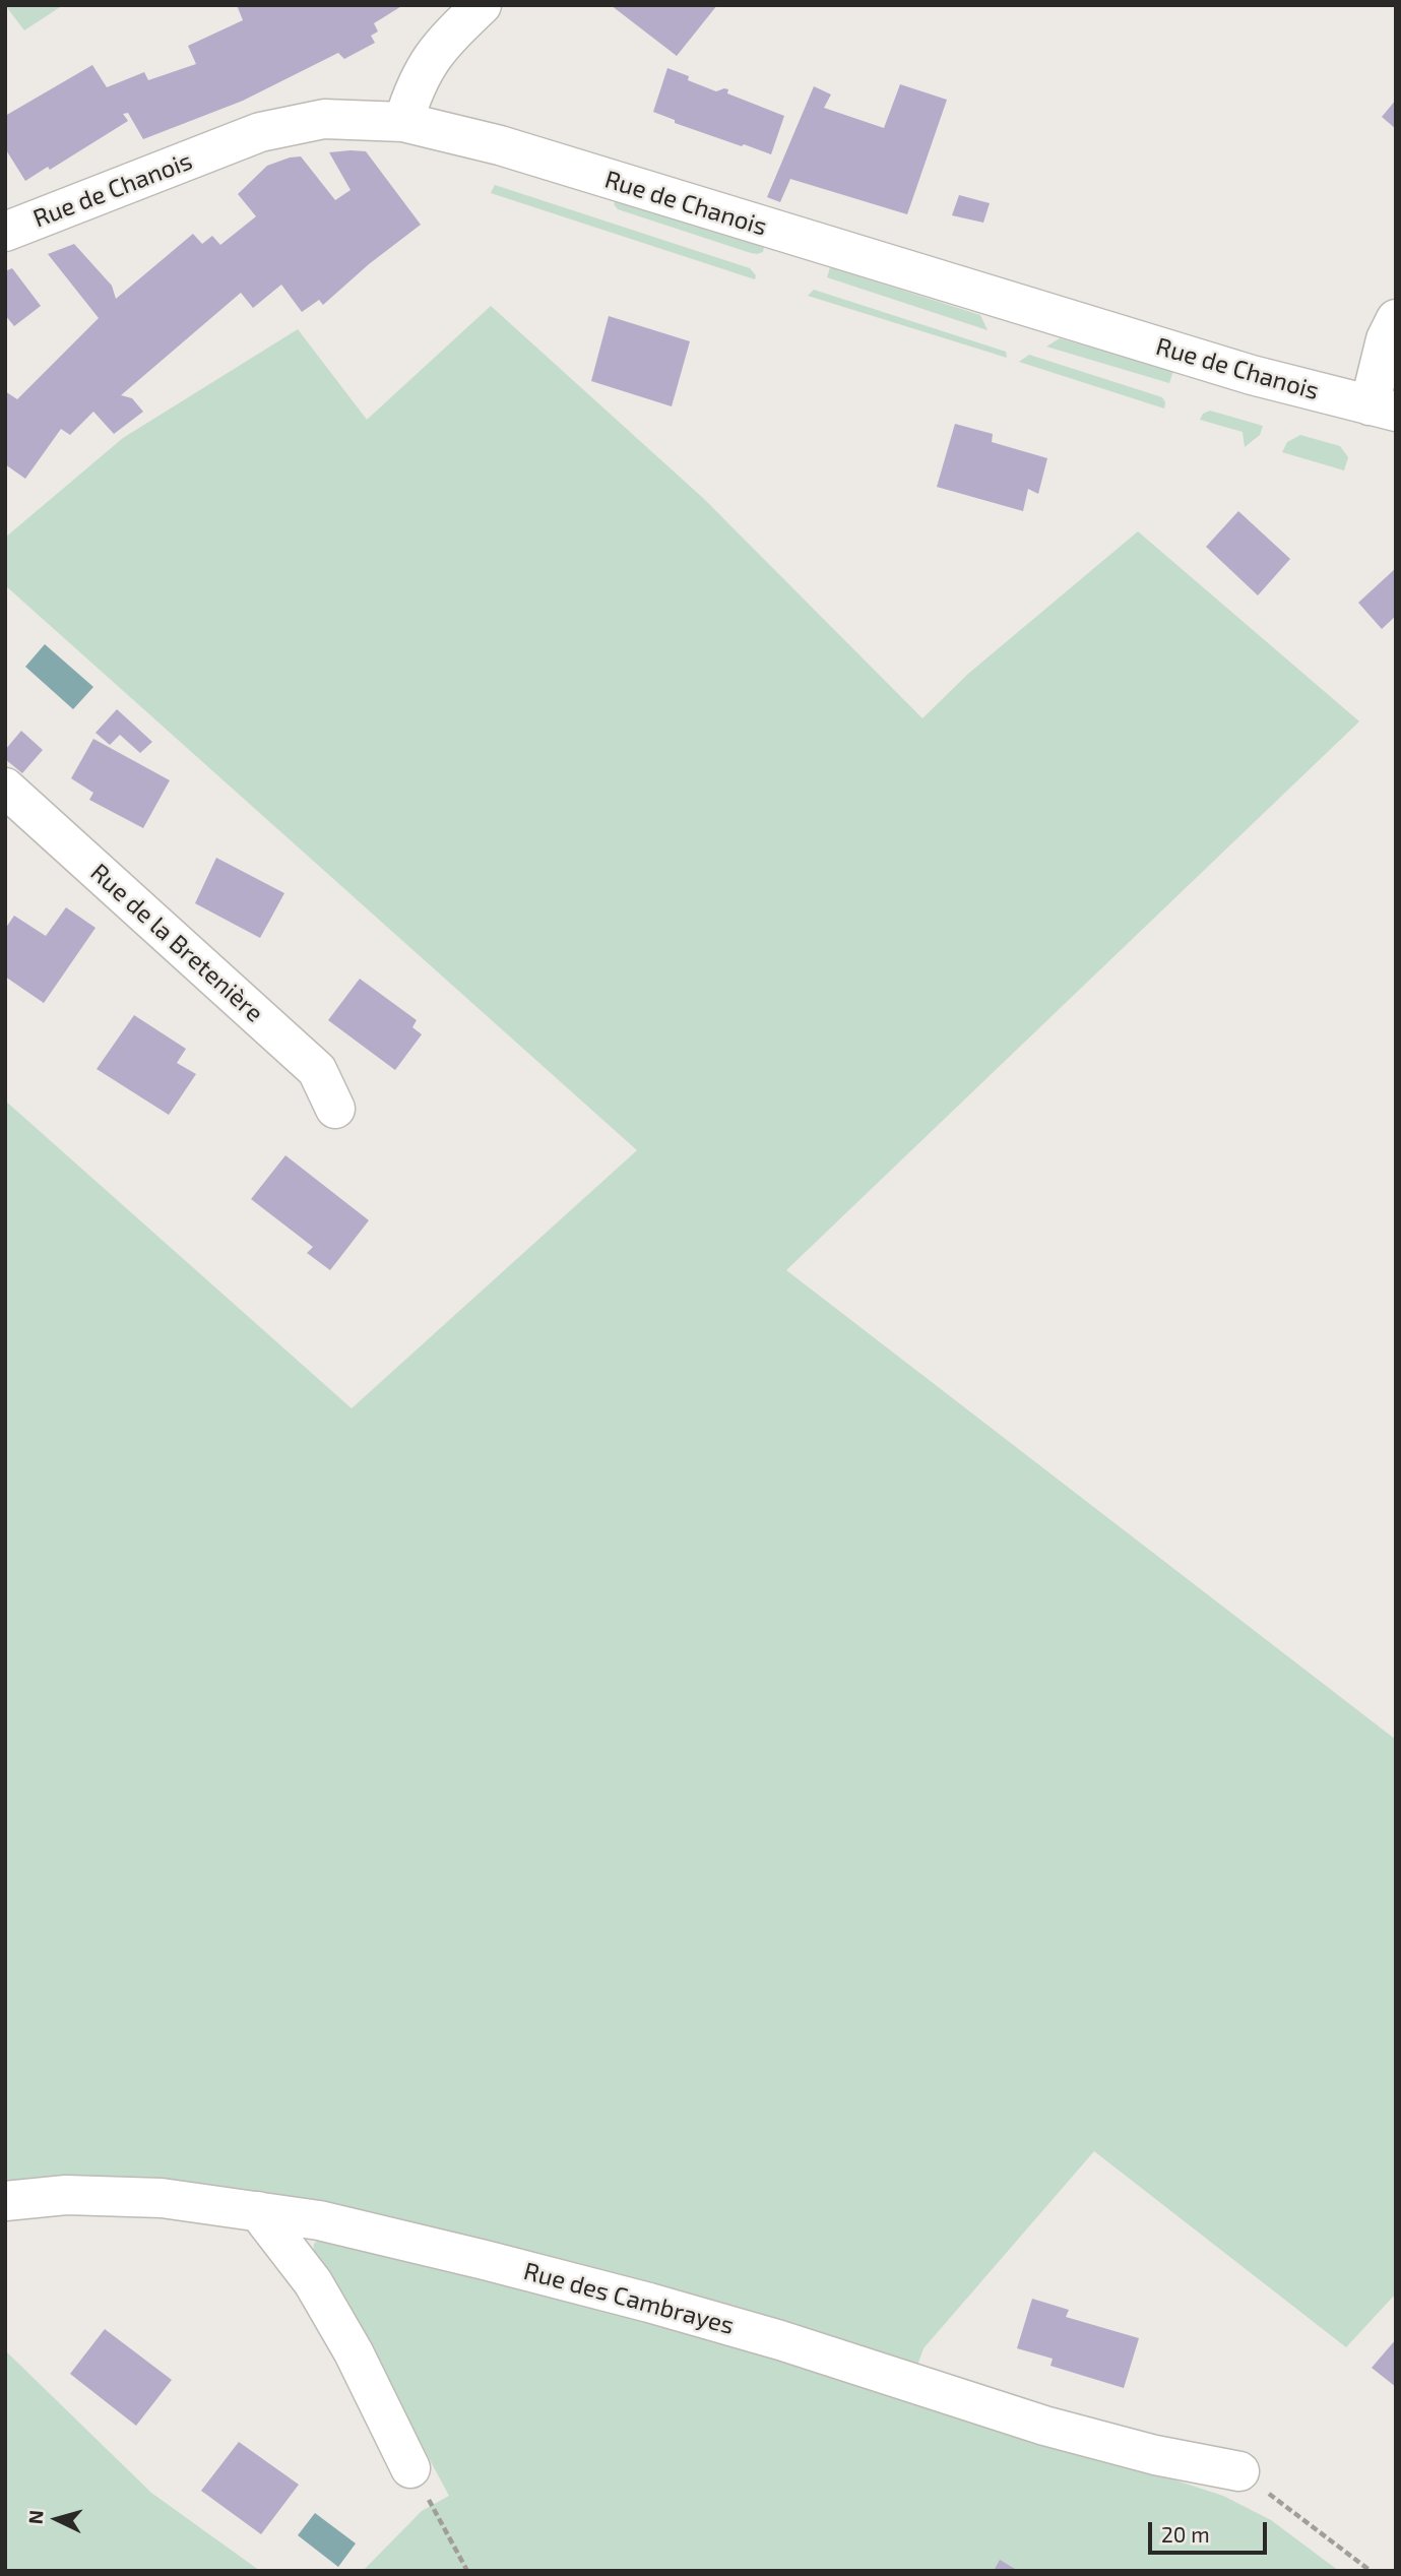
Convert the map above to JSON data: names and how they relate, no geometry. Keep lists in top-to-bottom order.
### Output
{
  "streets": {
    "street": ["Rue de Chanois", "Rue de la Bretenière", "Rue des Cambrayes"]
  },
  "scale_bar": "20 m",
  "north": "left"
}
